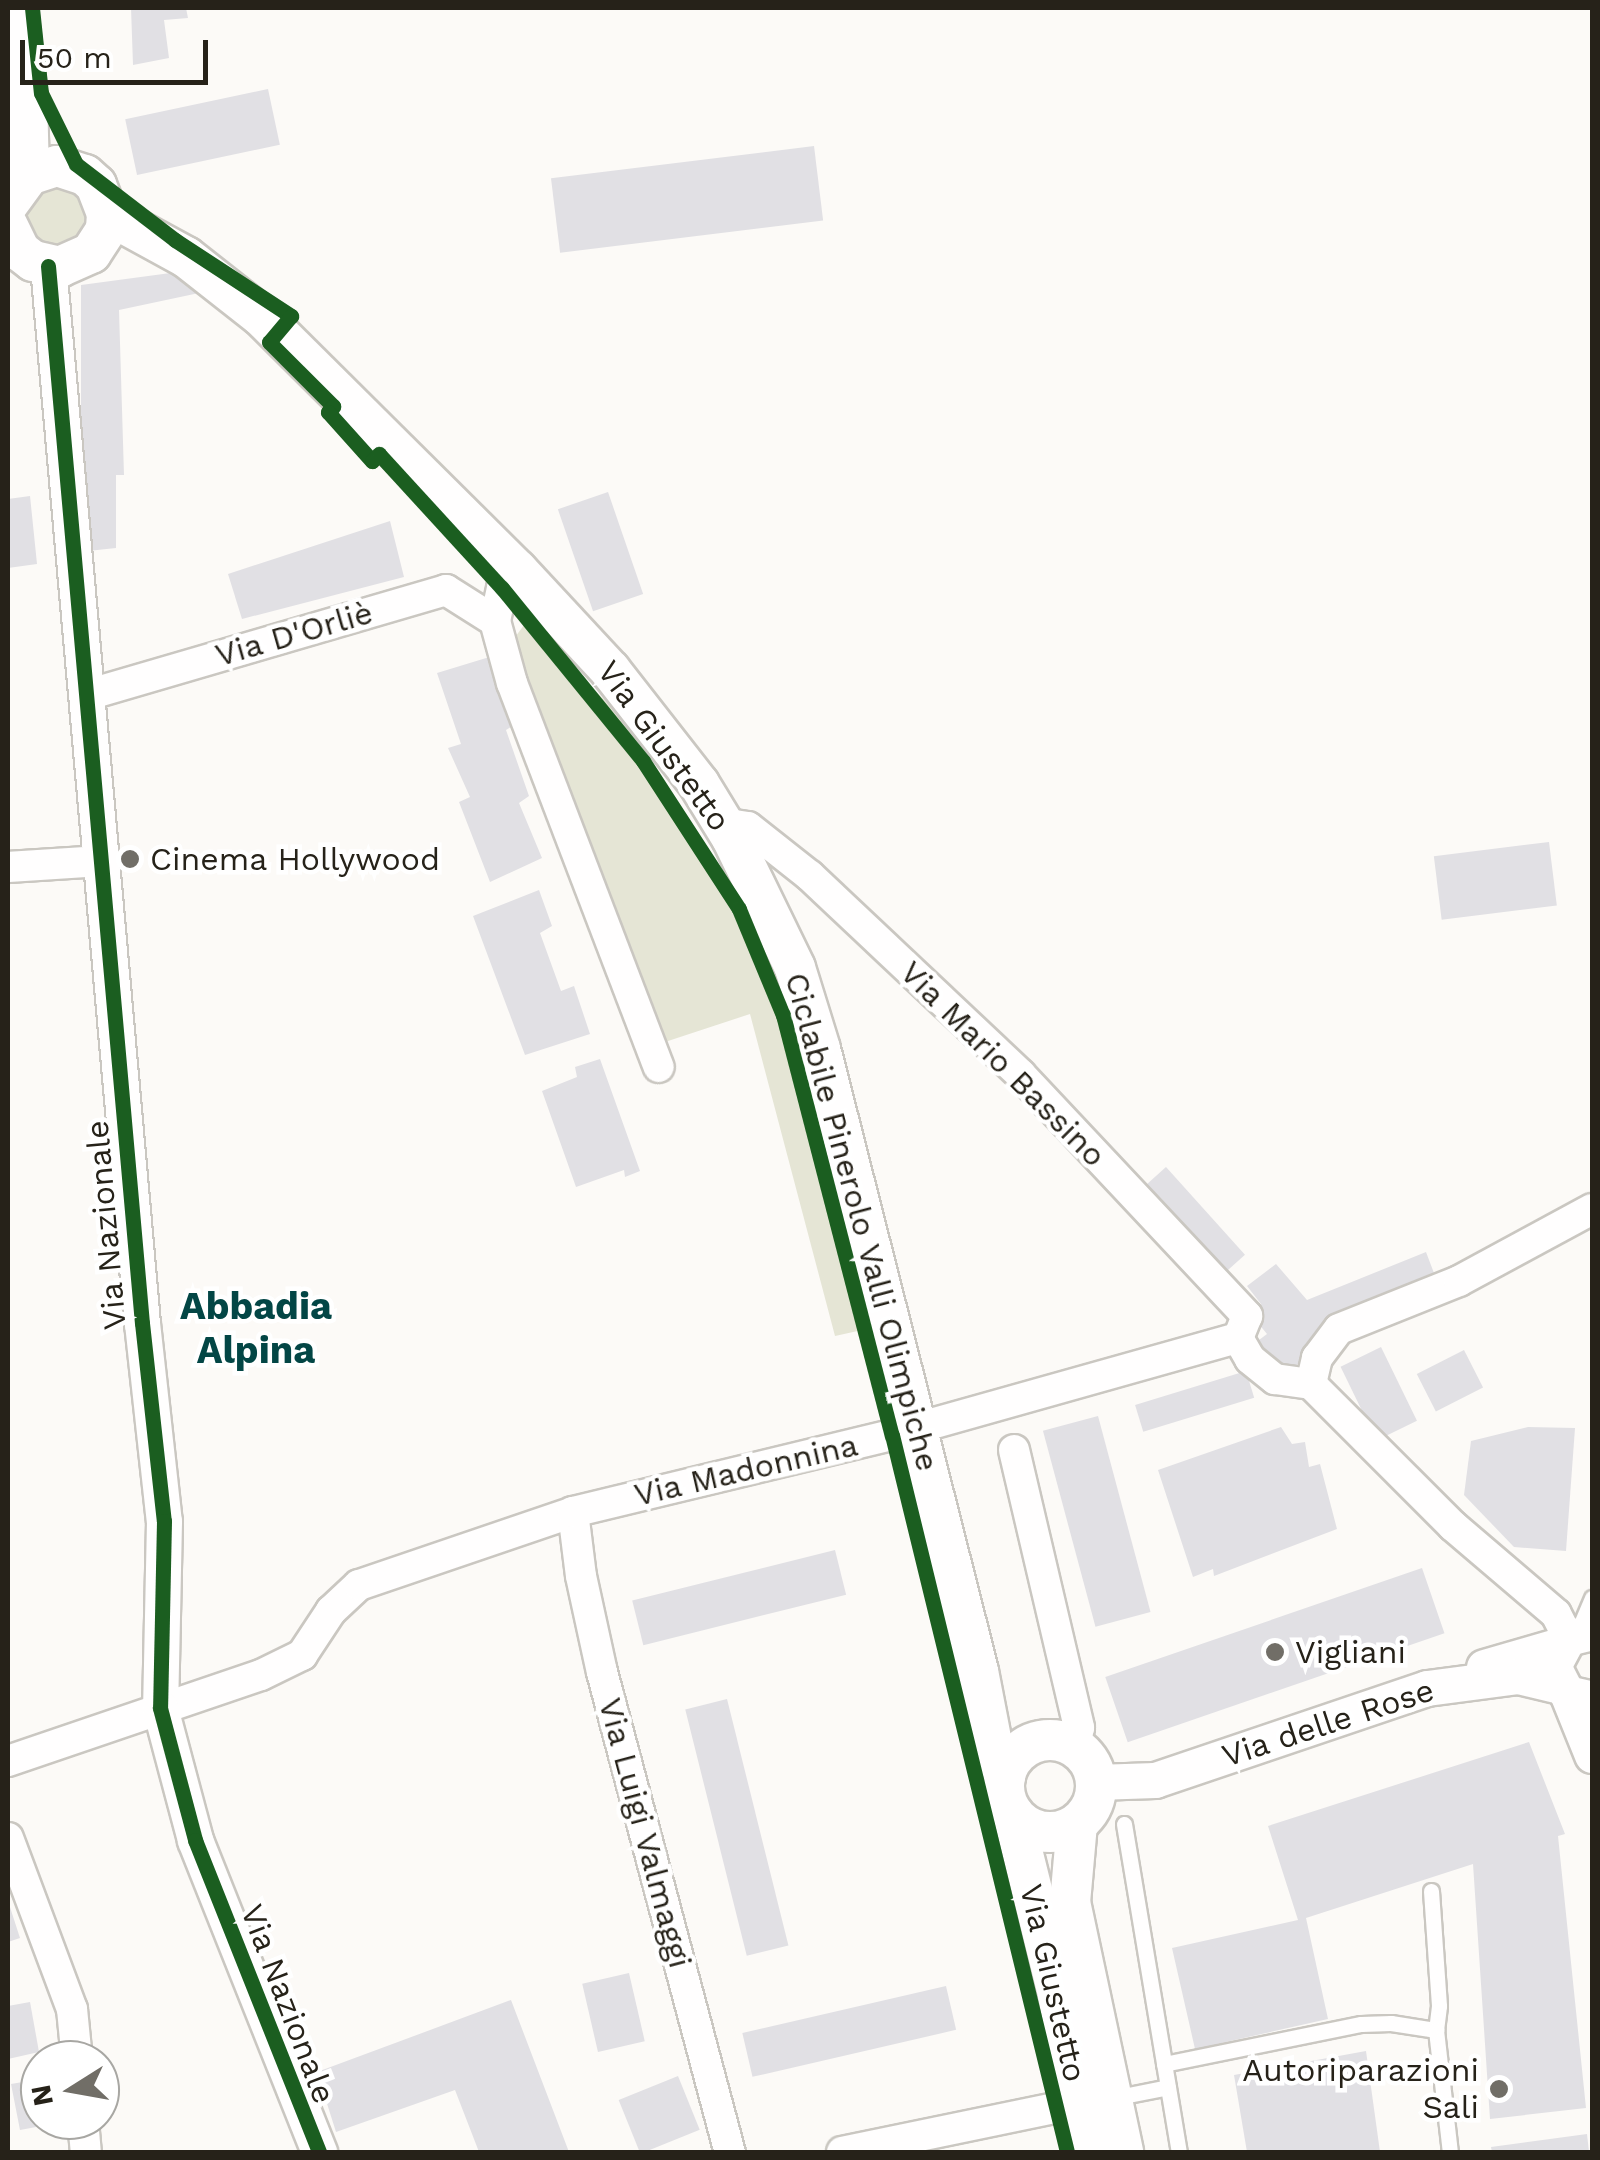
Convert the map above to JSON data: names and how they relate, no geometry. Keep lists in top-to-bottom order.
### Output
{
  "streets": {
    "main road": ["Via Giustetto"],
    "street": [
      "Via D'Orliè",
      "Via Mario Bassino",
      "Via Nazionale",
      "Via Madonnina",
      "Via delle Rose",
      "Via Luigi Valmaggi"
    ],
    "cycle path": ["Ciclabile Pinerolo Valli Olimpiche"]
  },
  "crossings": [
    ["Via D'Orliè", "Via Nazionale"],
    ["Via Giustetto", "Via Mario Bassino"],
    ["Via Giustetto", "Via Nazionale"],
    ["Via Giustetto", "Via Madonnina"],
    ["Via Giustetto", "Via delle Rose"],
    ["Via Mario Bassino", "Via Madonnina"],
    ["Via Nazionale", "Via Madonnina"],
    ["Via Madonnina", "Via Luigi Valmaggi"]
  ],
  "districts": ["Abbadia Alpina"],
  "places": ["Cinema Hollywood", "Vigliani", "Autoriparazioni Sali"],
  "scale_bar": "50 m",
  "north": "left"
}
